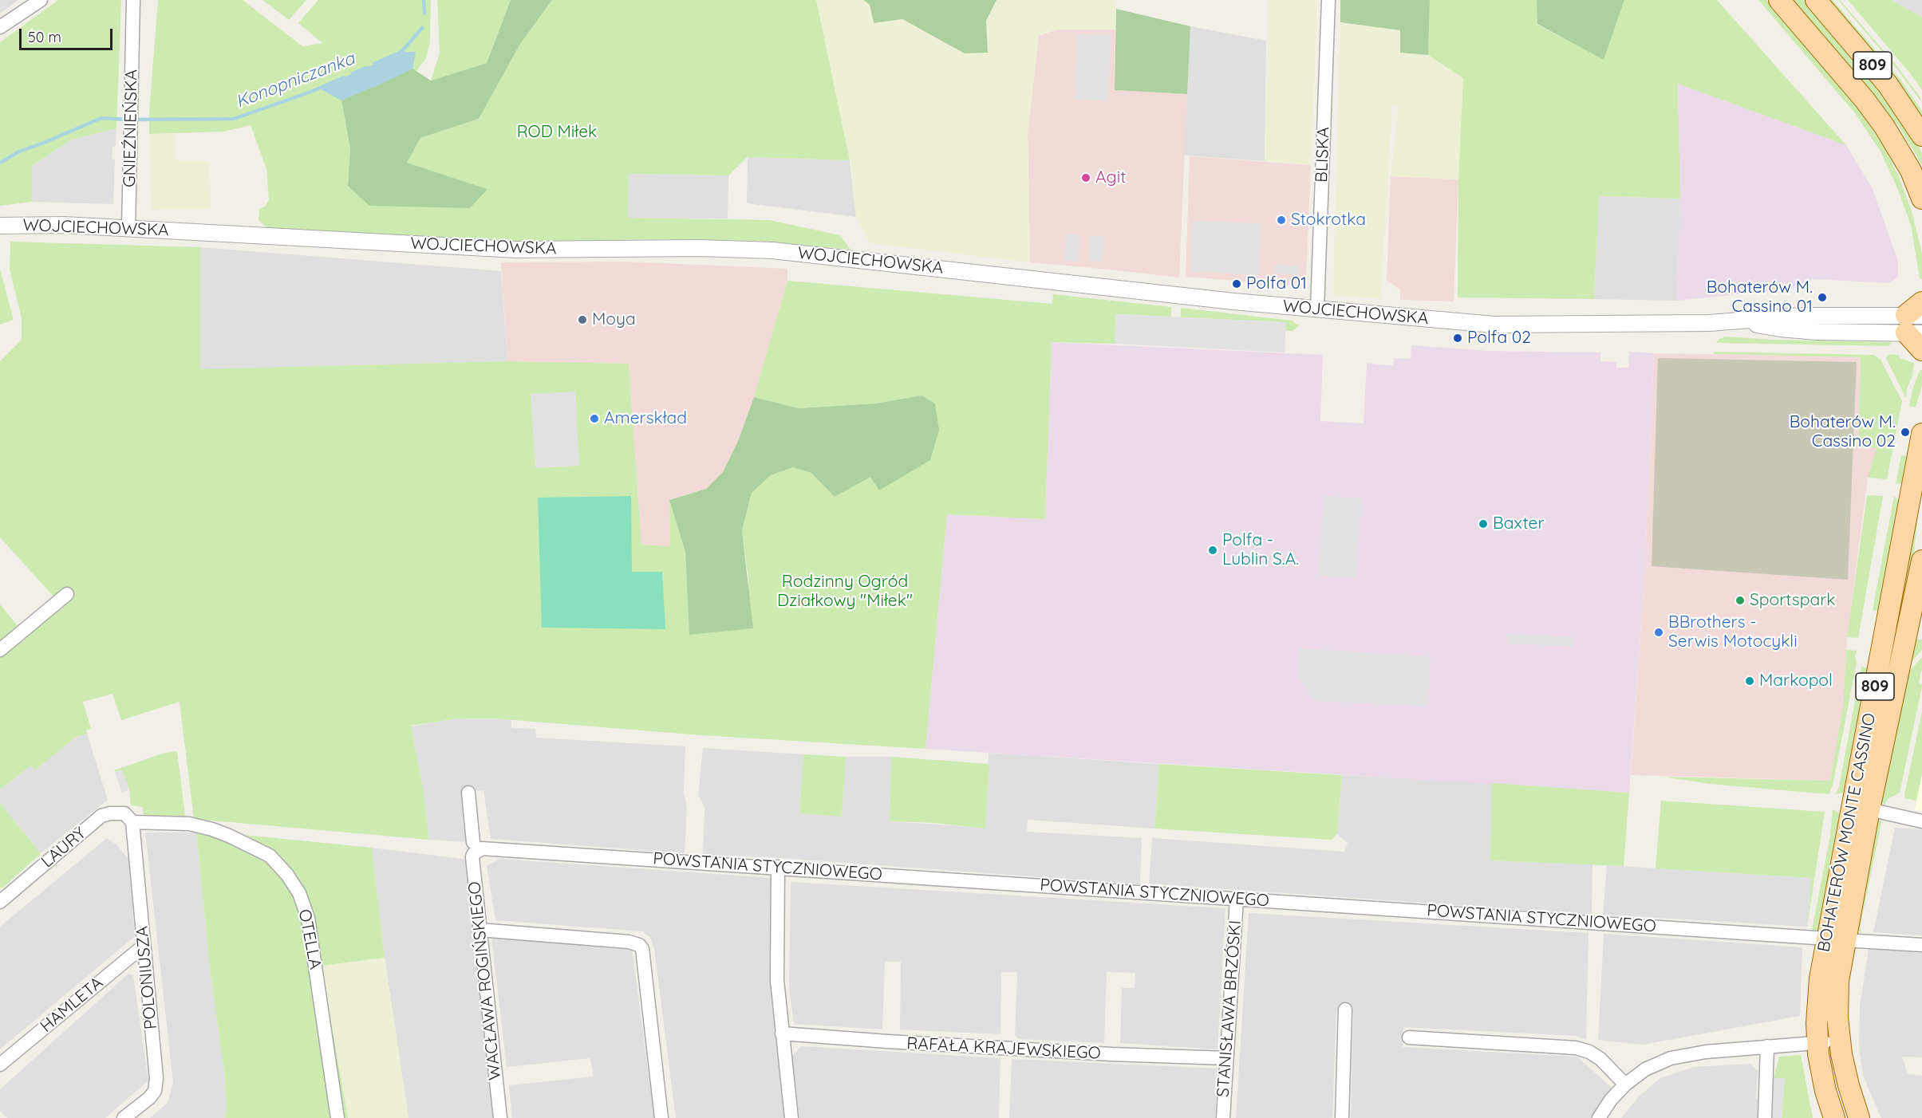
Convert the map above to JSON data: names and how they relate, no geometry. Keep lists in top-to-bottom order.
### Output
{
  "streets": {
    "main road": ["809", "BOHATERÓW MONTE CASSINO"],
    "street": [
      "GNIEŹNIEŃSKA",
      "BLISKA",
      "WOJCIECHOWSKA",
      "LAURY",
      "POWSTANIA STYCZNIOWEGO",
      "OTELLA",
      "POLONIUSZA",
      "WACŁAWA ROGIŃSKIEGO",
      "HAMLETA",
      "STANISŁAWA BRZÓSKI",
      "RAFAŁA KRAJEWSKIEGO"
    ]
  },
  "crossings": [
    ["GNIEŹNIEŃSKA", "WOJCIECHOWSKA"],
    ["BLISKA", "WOJCIECHOWSKA"],
    ["BOHATERÓW MONTE CASSINO", "POWSTANIA STYCZNIOWEGO"],
    ["LAURY", "OTELLA"],
    ["LAURY", "POLONIUSZA"],
    ["POWSTANIA STYCZNIOWEGO", "WACŁAWA ROGIŃSKIEGO"],
    ["POWSTANIA STYCZNIOWEGO", "STANISŁAWA BRZÓSKI"],
    ["OTELLA", "POLONIUSZA"],
    ["POLONIUSZA", "HAMLETA"],
    ["STANISŁAWA BRZÓSKI", "RAFAŁA KRAJEWSKIEGO"]
  ],
  "water": ["Konopniczanka"],
  "parks": ["ROD Miłek", "Rodzinny Ogród Działkowy \"Miłek\""],
  "places": [
    "Agit",
    "Stokrotka",
    "Polfa 01",
    "Bohaterów M. Cassino 01",
    "Moya",
    "Polfa 02",
    "Amerskład",
    "Bohaterów M. Cassino 02",
    "Baxter",
    "Polfa - Lublin S.A.",
    "Sportspark",
    "BBrothers - Serwis Motocykli",
    "Markopol"
  ],
  "scale_bar": "50 m"
}
